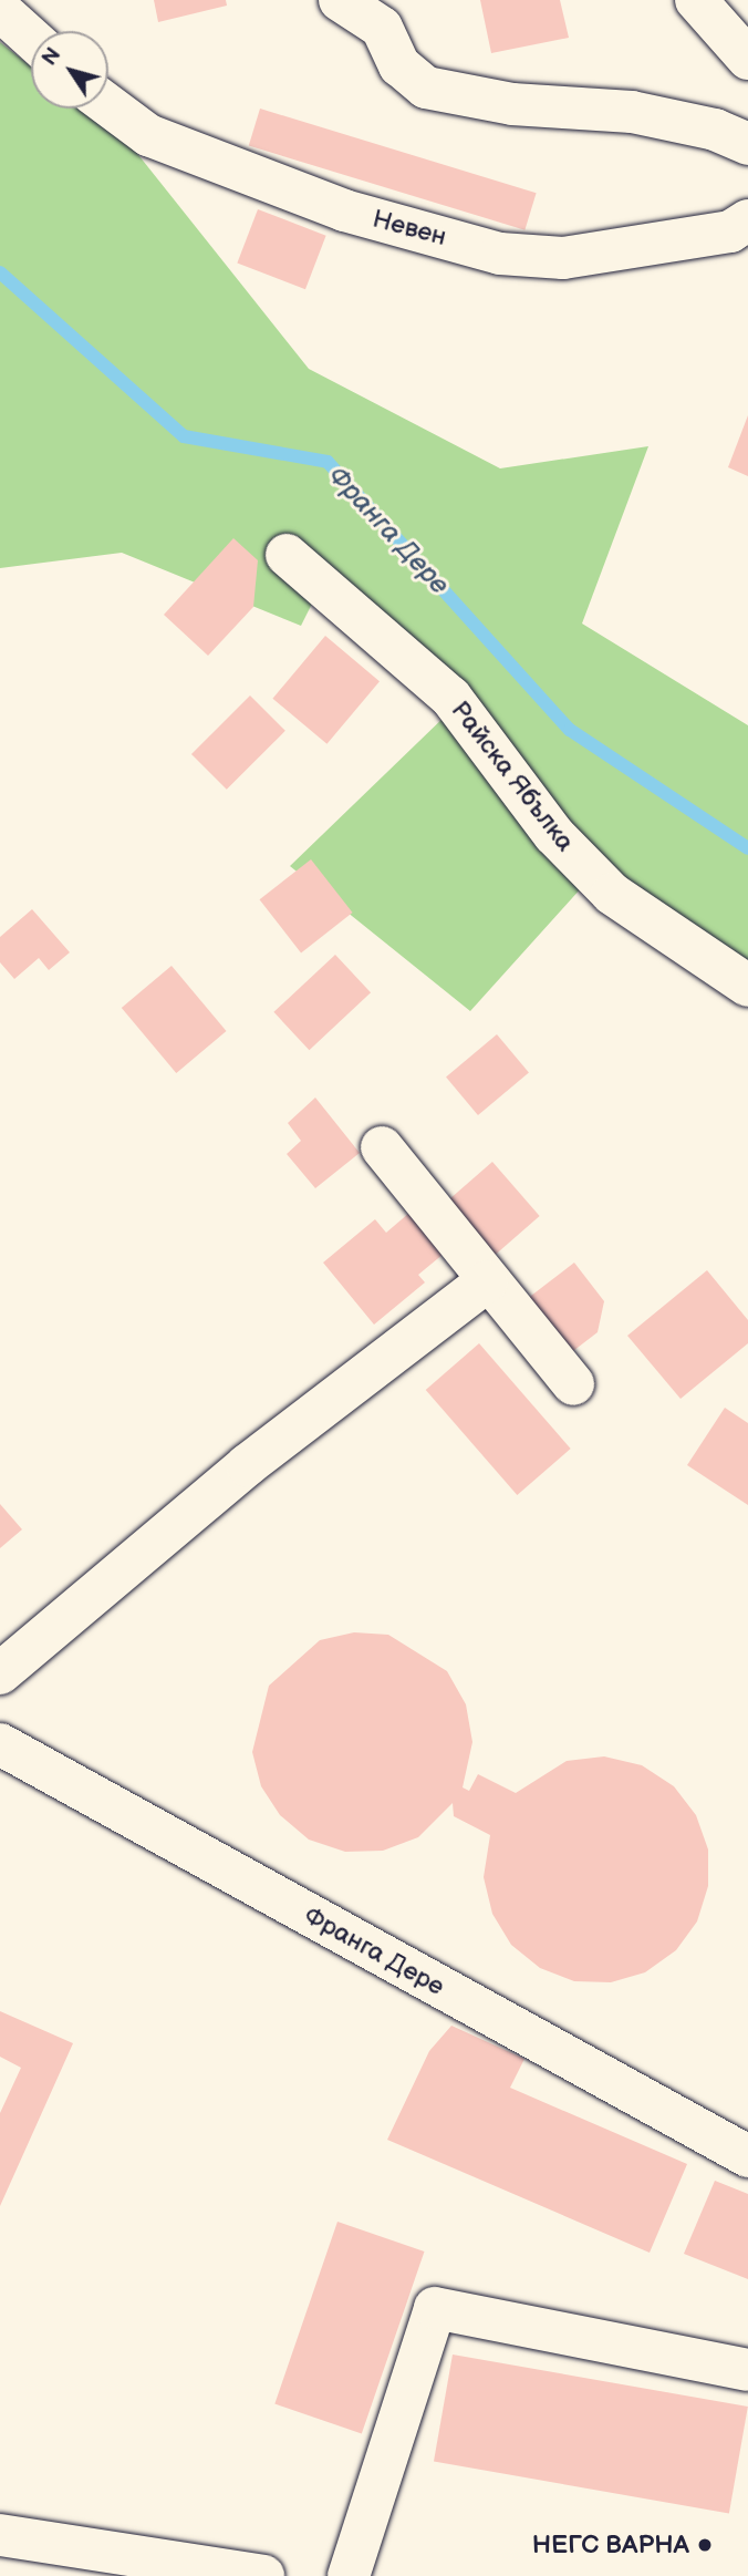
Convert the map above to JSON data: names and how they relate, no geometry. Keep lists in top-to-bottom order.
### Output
{
  "streets": {
    "street": ["Невен", "Райска Ябълка", "Франга Дере"]
  },
  "water": ["Франга Дере"],
  "places": ["НЕГС ВАРНА"],
  "north": "top left"
}
